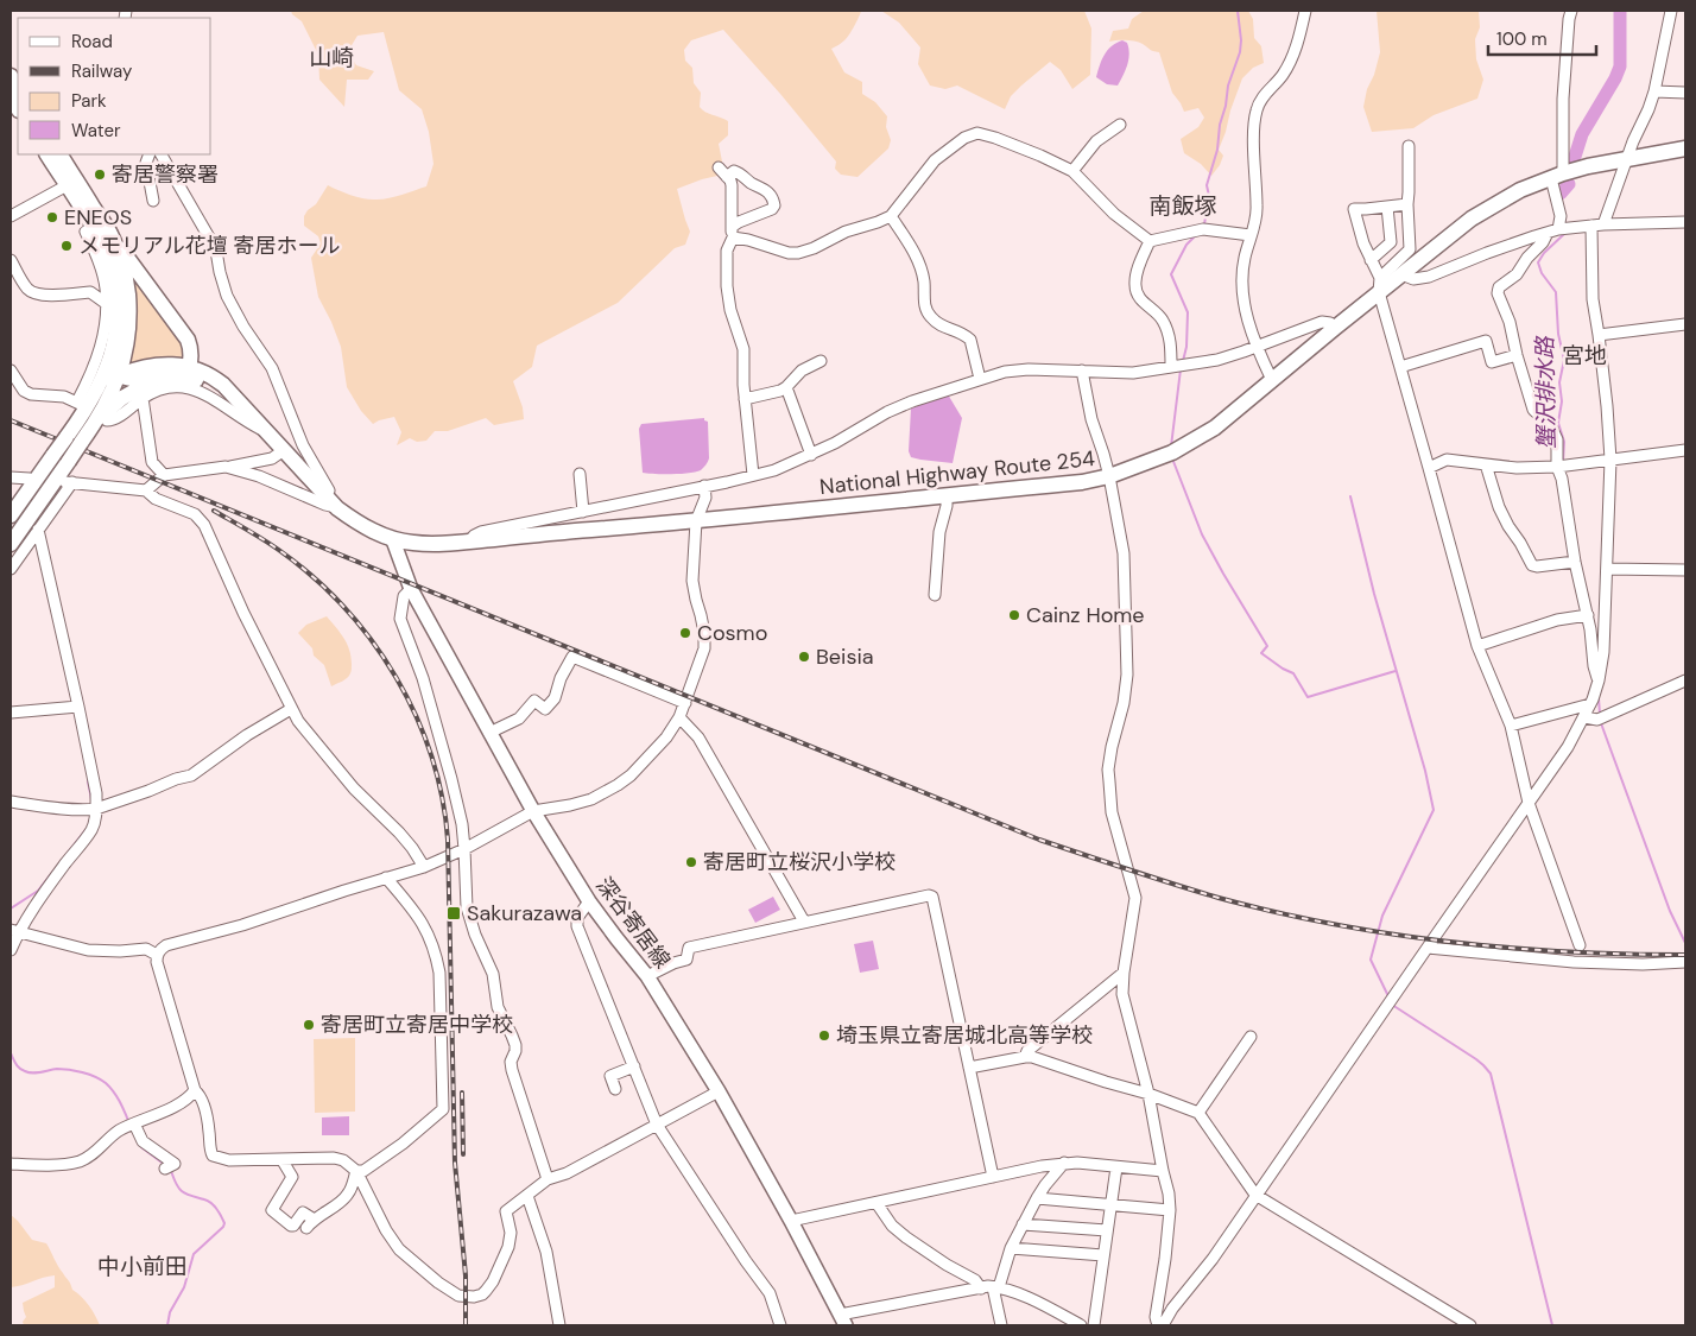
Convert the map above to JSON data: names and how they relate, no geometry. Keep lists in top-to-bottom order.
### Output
{
  "streets": {
    "highway": ["National Highway Route 254"],
    "main road": ["深谷寄居線"]
  },
  "crossings": [
    ["National Highway Route 254", "深谷寄居線"]
  ],
  "districts": [
    "山崎",
    "南飯塚",
    "宮地",
    "中小前田"
  ],
  "water": ["蟹沢排水路"],
  "places": {
    "other": [
      "寄居警察署",
      "ENEOS",
      "メモリアル花壇 寄居ホール",
      "Cainz Home",
      "Cosmo",
      "Beisia",
      "寄居町立桜沢小学校",
      "寄居町立寄居中学校",
      "埼玉県立寄居城北高等学校"
    ],
    "transit": ["Sakurazawa"]
  },
  "legend": [
    "Road",
    "Railway",
    "Park",
    "Water"
  ],
  "scale_bar": "100 m"
}
